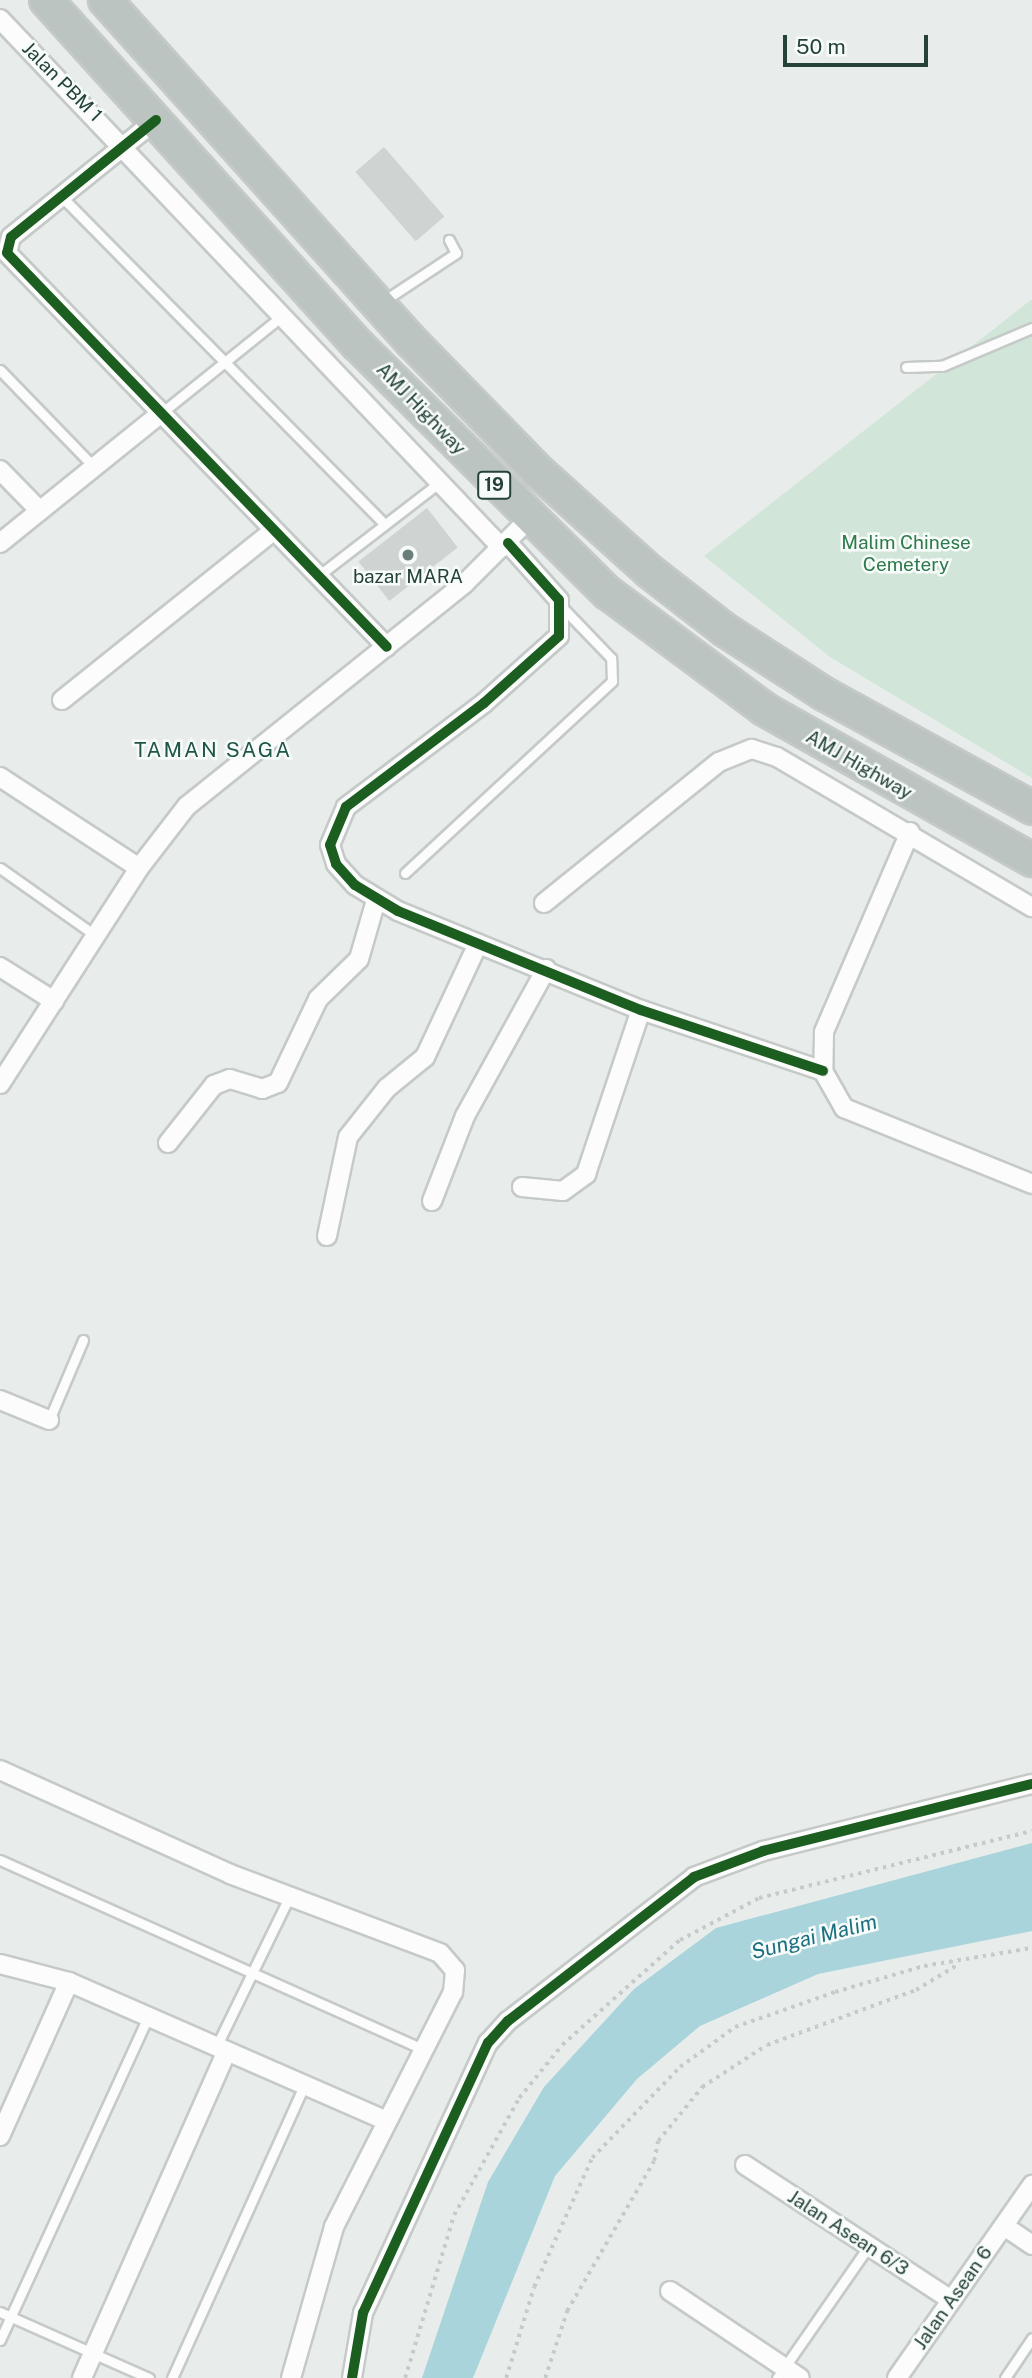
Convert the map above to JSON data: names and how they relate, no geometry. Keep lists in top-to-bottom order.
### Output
{
  "streets": {
    "highway": ["AMJ Highway", "19"],
    "street": ["Jalan PBM 1", "Jalan Asean 6/3", "Jalan Asean 6"]
  },
  "crossings": [
    ["Jalan PBM 1", "AMJ Highway"],
    ["Jalan Asean 6/3", "Jalan Asean 6"]
  ],
  "districts": ["TAMAN SAGA"],
  "water": ["Sungai Malim"],
  "parks": ["Malim Chinese Cemetery"],
  "places": ["bazar MARA"],
  "scale_bar": "50 m"
}
